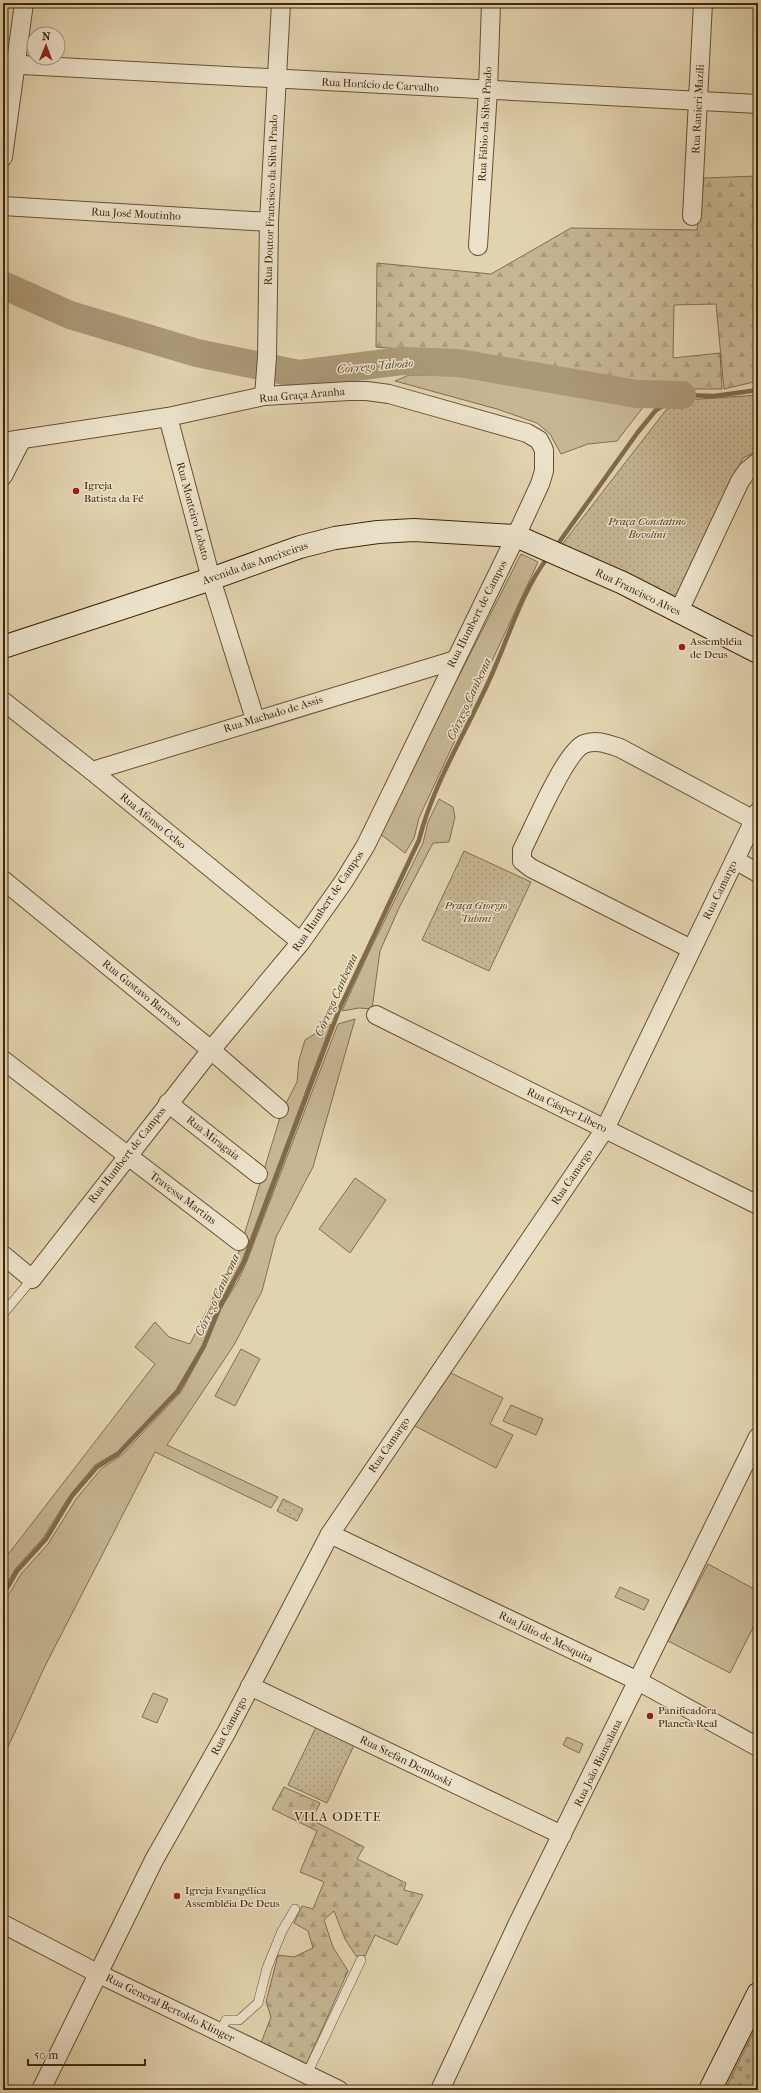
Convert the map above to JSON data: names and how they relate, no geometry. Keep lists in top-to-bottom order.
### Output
{
  "streets": {
    "street": [
      "Rua Horácio de Carvalho",
      "Rua Ranieri Mazili",
      "Rua Fábio da Silva Prado",
      "Rua Doutor Francisco da Silva Prado",
      "Rua José Moutinho",
      "Rua Graça Aranha",
      "Rua Monteiro Lobato",
      "Avenida das Ameixeiras",
      "Rua Francisco Alves",
      "Rua Humbert de Campos",
      "Rua Machado de Assis",
      "Rua Afonso Celso",
      "Rua Camargo",
      "Rua Gustavo Barroso",
      "Rua Cásper Libero",
      "Rua Miragaia",
      "Travessa Martins",
      "Rua Júlio de Mesquita",
      "Rua Stefan Demboski",
      "Rua João Biancalana",
      "Rua General Bertoldo Klinger"
    ]
  },
  "crossings": [
    ["Rua Horácio de Carvalho", "Rua Ranieri Mazili"],
    ["Rua Horácio de Carvalho", "Rua Fábio da Silva Prado"],
    ["Rua Horácio de Carvalho", "Rua Doutor Francisco da Silva Prado"],
    ["Rua Doutor Francisco da Silva Prado", "Rua José Moutinho"],
    ["Rua Doutor Francisco da Silva Prado", "Rua Graça Aranha"],
    ["Rua Graça Aranha", "Rua Monteiro Lobato"],
    ["Rua Graça Aranha", "Rua Humbert de Campos"],
    ["Rua Monteiro Lobato", "Avenida das Ameixeiras"],
    ["Rua Monteiro Lobato", "Rua Machado de Assis"],
    ["Avenida das Ameixeiras", "Rua Francisco Alves"],
    ["Avenida das Ameixeiras", "Rua Humbert de Campos"],
    ["Rua Francisco Alves", "Rua Humbert de Campos"],
    ["Rua Humbert de Campos", "Rua Machado de Assis"],
    ["Rua Humbert de Campos", "Rua Afonso Celso"],
    ["Rua Humbert de Campos", "Rua Gustavo Barroso"],
    ["Rua Humbert de Campos", "Rua Miragaia"],
    ["Rua Humbert de Campos", "Travessa Martins"],
    ["Rua Machado de Assis", "Rua Afonso Celso"],
    ["Rua Camargo", "Rua Cásper Libero"],
    ["Rua Camargo", "Rua Júlio de Mesquita"],
    ["Rua Camargo", "Rua Stefan Demboski"],
    ["Rua Camargo", "Rua General Bertoldo Klinger"],
    ["Rua Júlio de Mesquita", "Rua João Biancalana"],
    ["Rua Stefan Demboski", "Rua João Biancalana"]
  ],
  "districts": ["VILA ODETE"],
  "water": ["Córrego Taboão", "Córrego Canhema"],
  "parks": ["Praça Constatino Bovolini", "Praça Giorgio Tubini"],
  "places": [
    "Igreja Batista da Fé",
    "Assembléia de Deus",
    "Panificadora Planeta Real",
    "Igreja Evangélica Assembléia De Deus"
  ],
  "scale_bar": "50 m",
  "north": "top"
}
